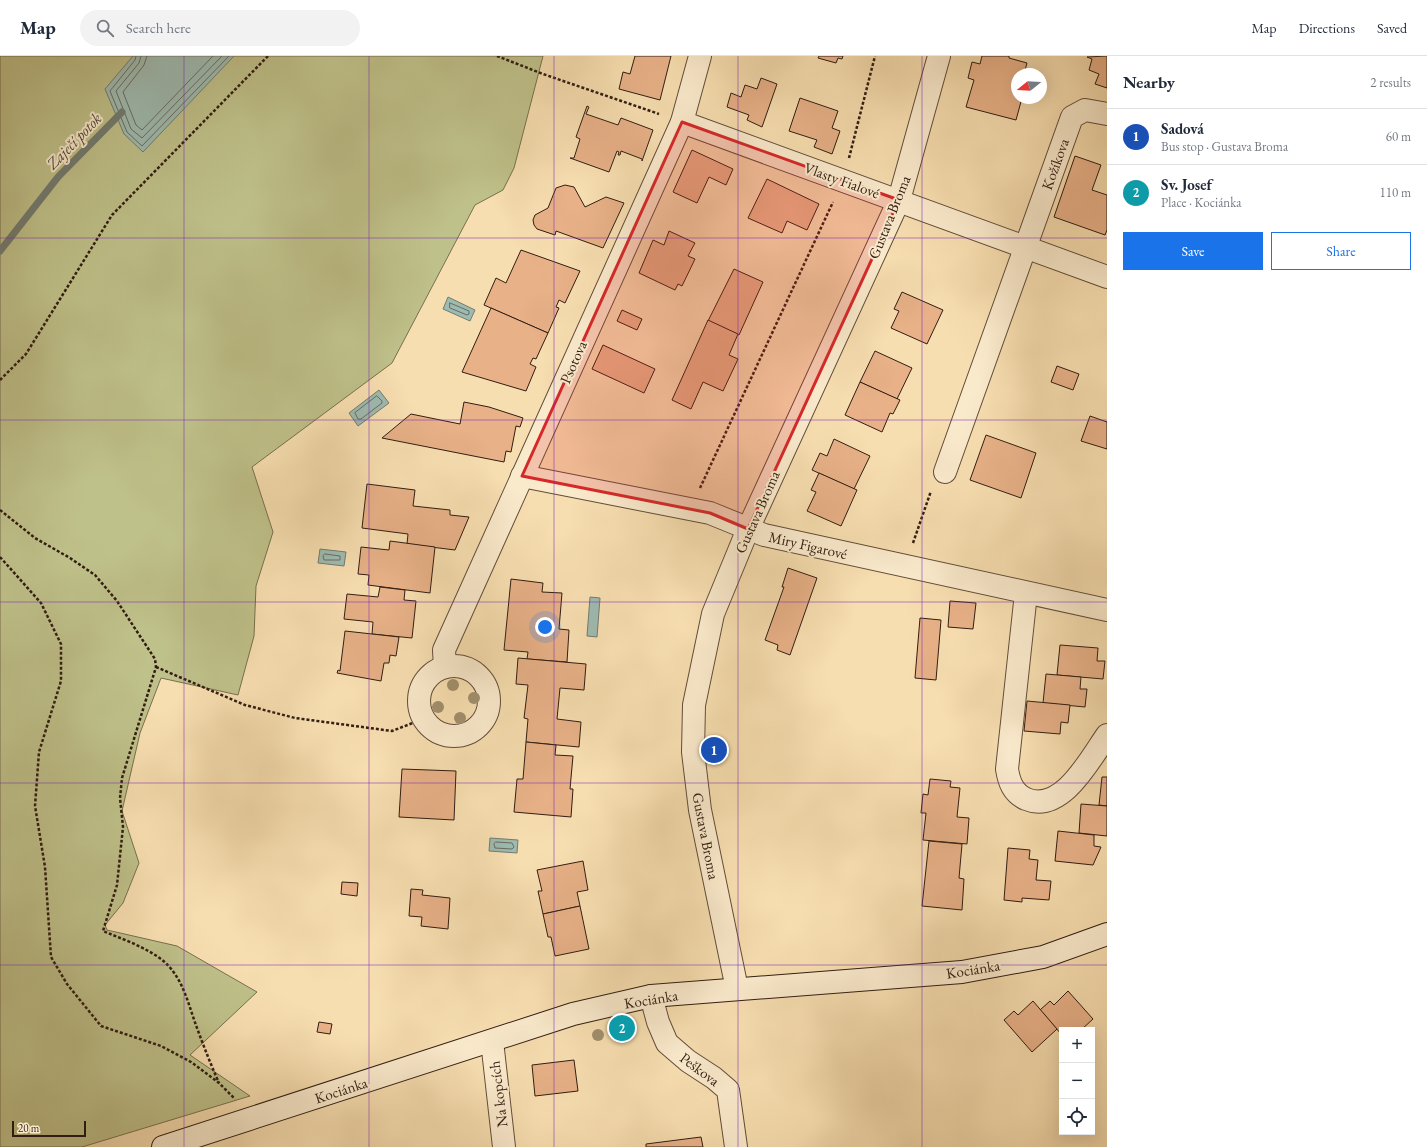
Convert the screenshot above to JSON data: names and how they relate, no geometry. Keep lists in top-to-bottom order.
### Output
{
  "streets": {
    "street": [
      "Kožíkova",
      "Vlasty Fialové",
      "Gustava Broma",
      "Psotova",
      "Miry Figarové",
      "Kociánka",
      "Peškova",
      "Na kopcích"
    ]
  },
  "crossings": [
    ["Kožíkova", "Vlasty Fialové"],
    ["Vlasty Fialové", "Gustava Broma"],
    ["Vlasty Fialové", "Psotova"],
    ["Gustava Broma", "Miry Figarové"],
    ["Gustava Broma", "Kociánka"],
    ["Psotova", "Miry Figarové"],
    ["Kociánka", "Peškova"],
    ["Kociánka", "Na kopcích"]
  ],
  "water": ["Zaječí potok"],
  "scale_bar": "20 m",
  "north": "left",
  "page": {
    "header": "Map",
    "search": "Search here",
    "nav": ["Map", "Directions", "Saved"],
    "heading": ["Nearby", "2 results"],
    "list": [
      {
        "mark": "1",
        "name": "Sadová",
        "note": "Bus stop · Gustava Broma",
        "value": "60 m"
      },
      {
        "mark": "2",
        "name": "Sv. Josef",
        "note": "Place · Kociánka",
        "value": "110 m"
      }
    ],
    "buttons": ["Save", "Share"],
    "pins": ["1", "2"],
    "map_buttons": ["+", "−"],
    "scale": "20 m"
  }
}
